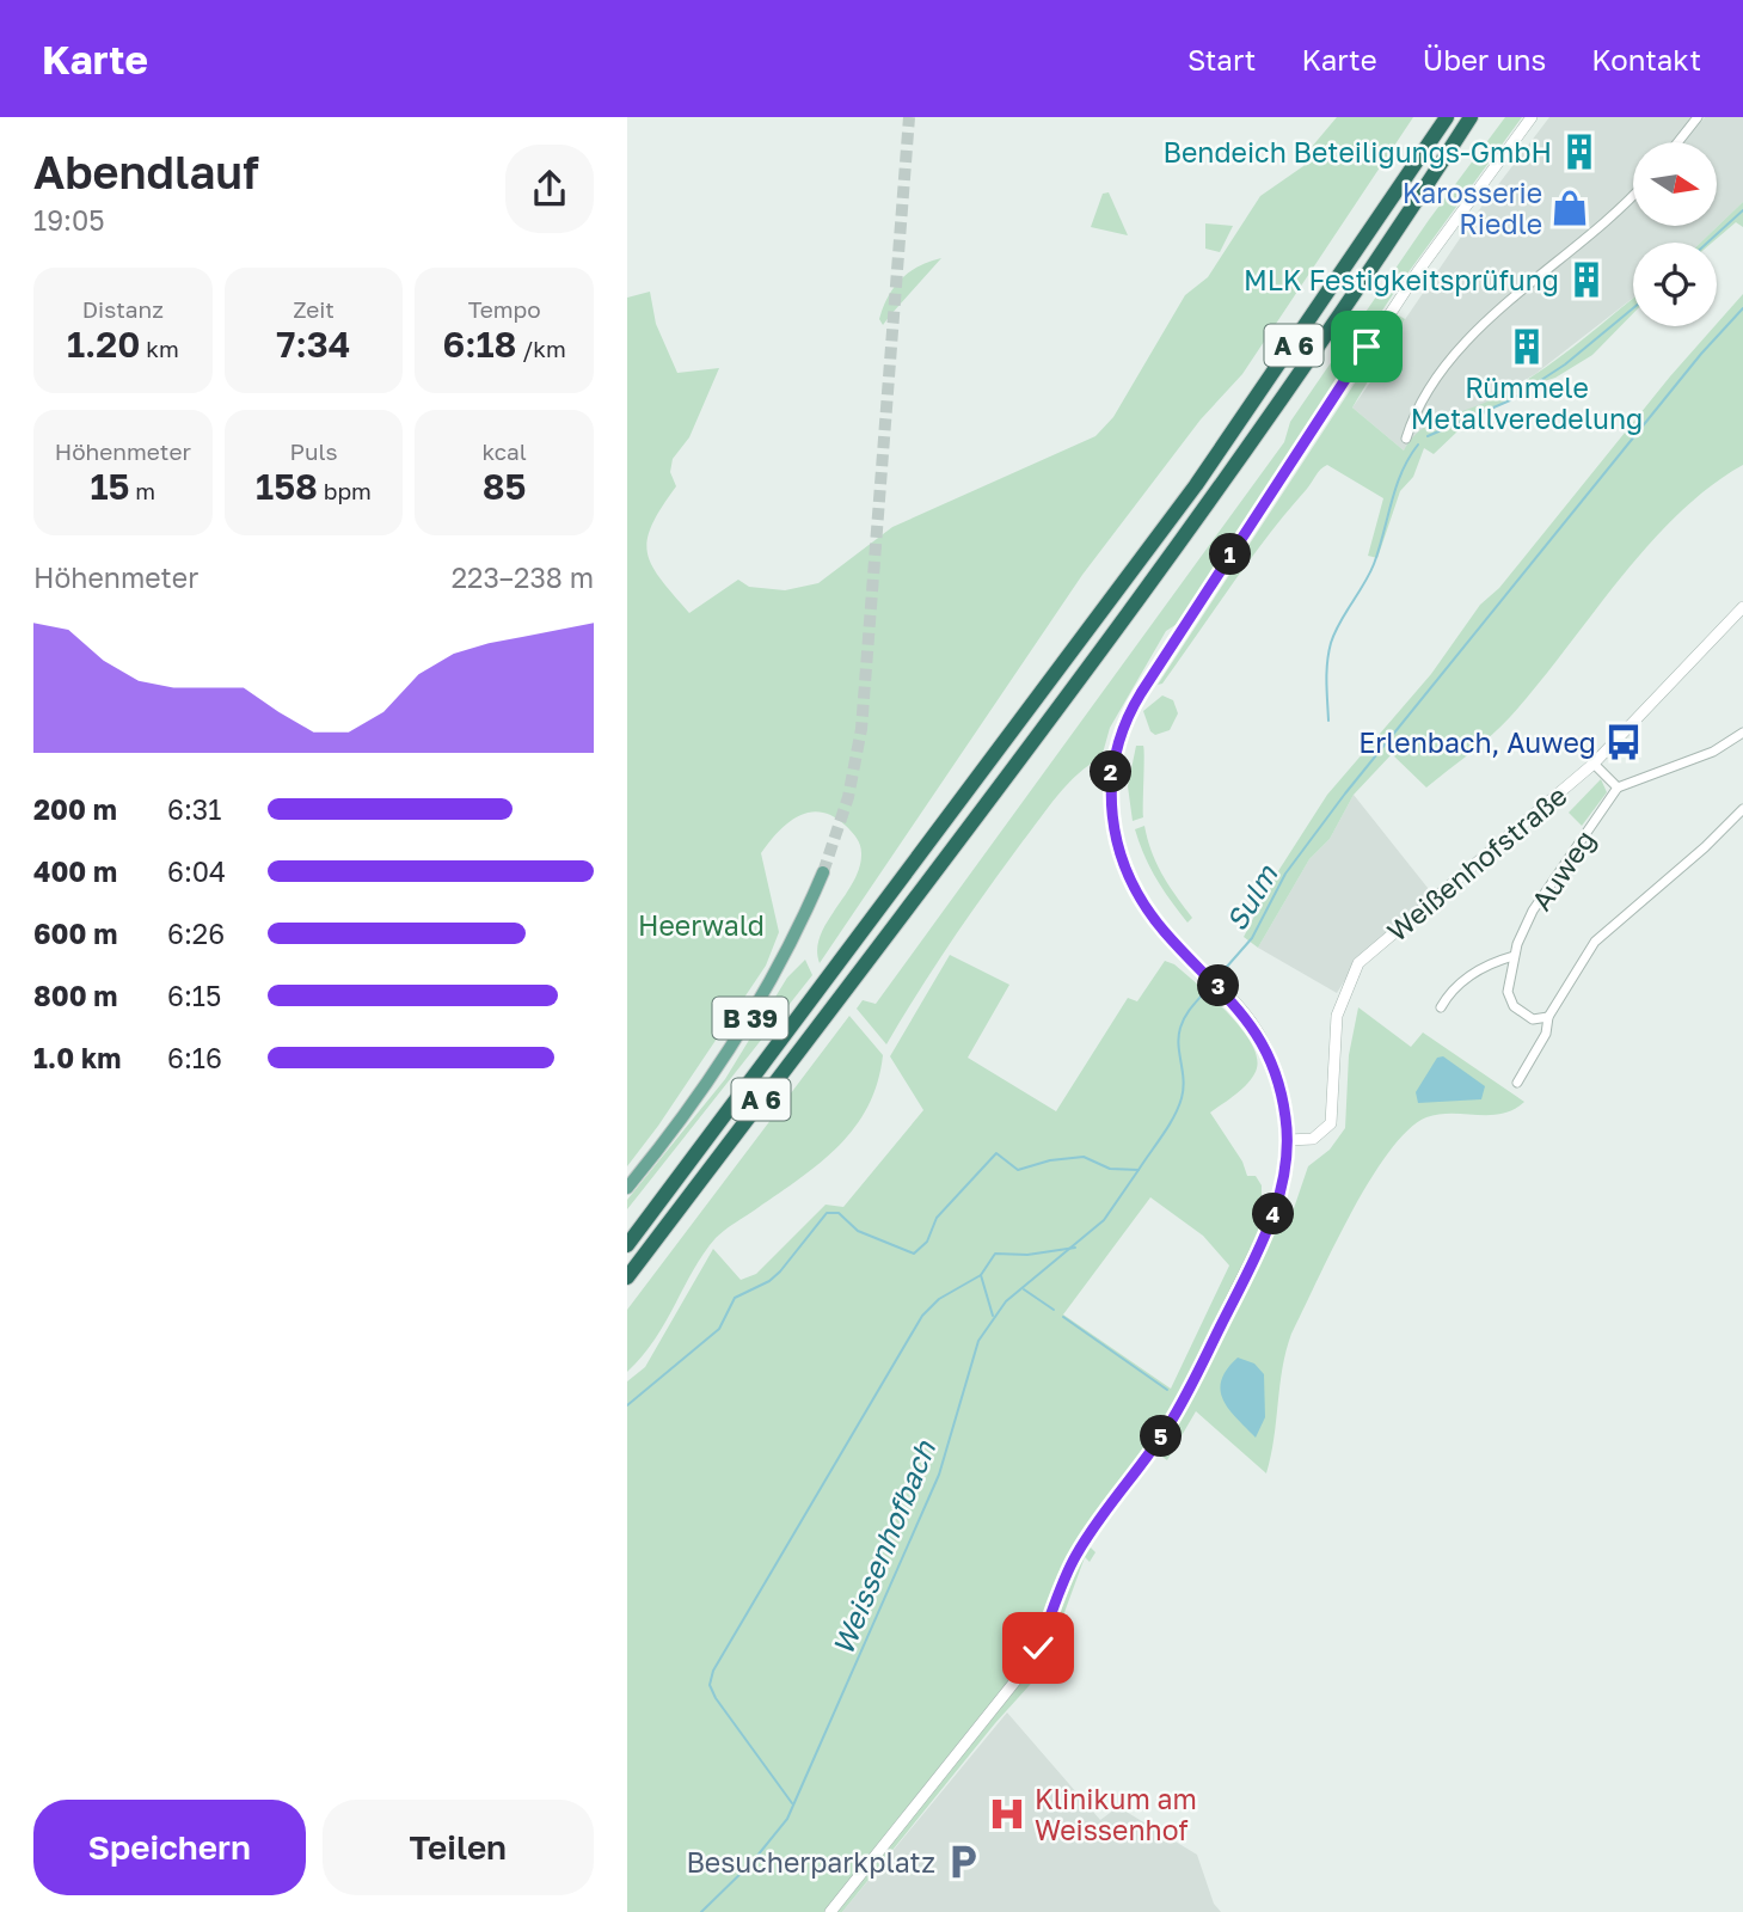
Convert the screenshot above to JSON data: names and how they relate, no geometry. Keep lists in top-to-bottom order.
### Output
{
  "streets": {
    "highway": ["A 6"],
    "main road": ["B 39"],
    "street": ["Weißenhofstraße", "Auweg"]
  },
  "water": ["Sulm", "Weissenhofbach"],
  "parks": ["Heerwald"],
  "places": {
    "building": ["Bendeich Beteiligungs-GmbH", "MLK Festigkeitsprüfung", "Rümmele Metallveredelung"],
    "shop": ["Karosserie Riedle"],
    "bus stop": ["Erlenbach, Auweg"],
    "hospital": ["Klinikum am Weissenhof"],
    "parking": ["Besucherparkplatz"]
  },
  "north": "right",
  "page": {
    "header": "Karte",
    "nav": [
      "Start",
      "Karte",
      "Über uns",
      "Kontakt"
    ],
    "heading": ["Abendlauf", "19:05"],
    "stats": [
      ["Distanz", "1.20 km"],
      ["Zeit", "7:34"],
      ["Tempo", "6:18 /km"],
      ["Höhenmeter", "15 m"],
      ["Puls", "158 bpm"],
      ["kcal", "85"]
    ],
    "pins": [
      "1",
      "2",
      "3",
      "4",
      "5"
    ],
    "chart": ["Höhenmeter", "223–238 m"],
    "list": [
      {
        "name": "200 m",
        "note": "6:31"
      },
      {
        "name": "400 m",
        "note": "6:04"
      },
      {
        "name": "600 m",
        "note": "6:26"
      },
      {
        "name": "800 m",
        "note": "6:15"
      },
      {
        "name": "1.0 km",
        "note": "6:16"
      }
    ],
    "buttons": ["Speichern", "Teilen"]
  }
}
